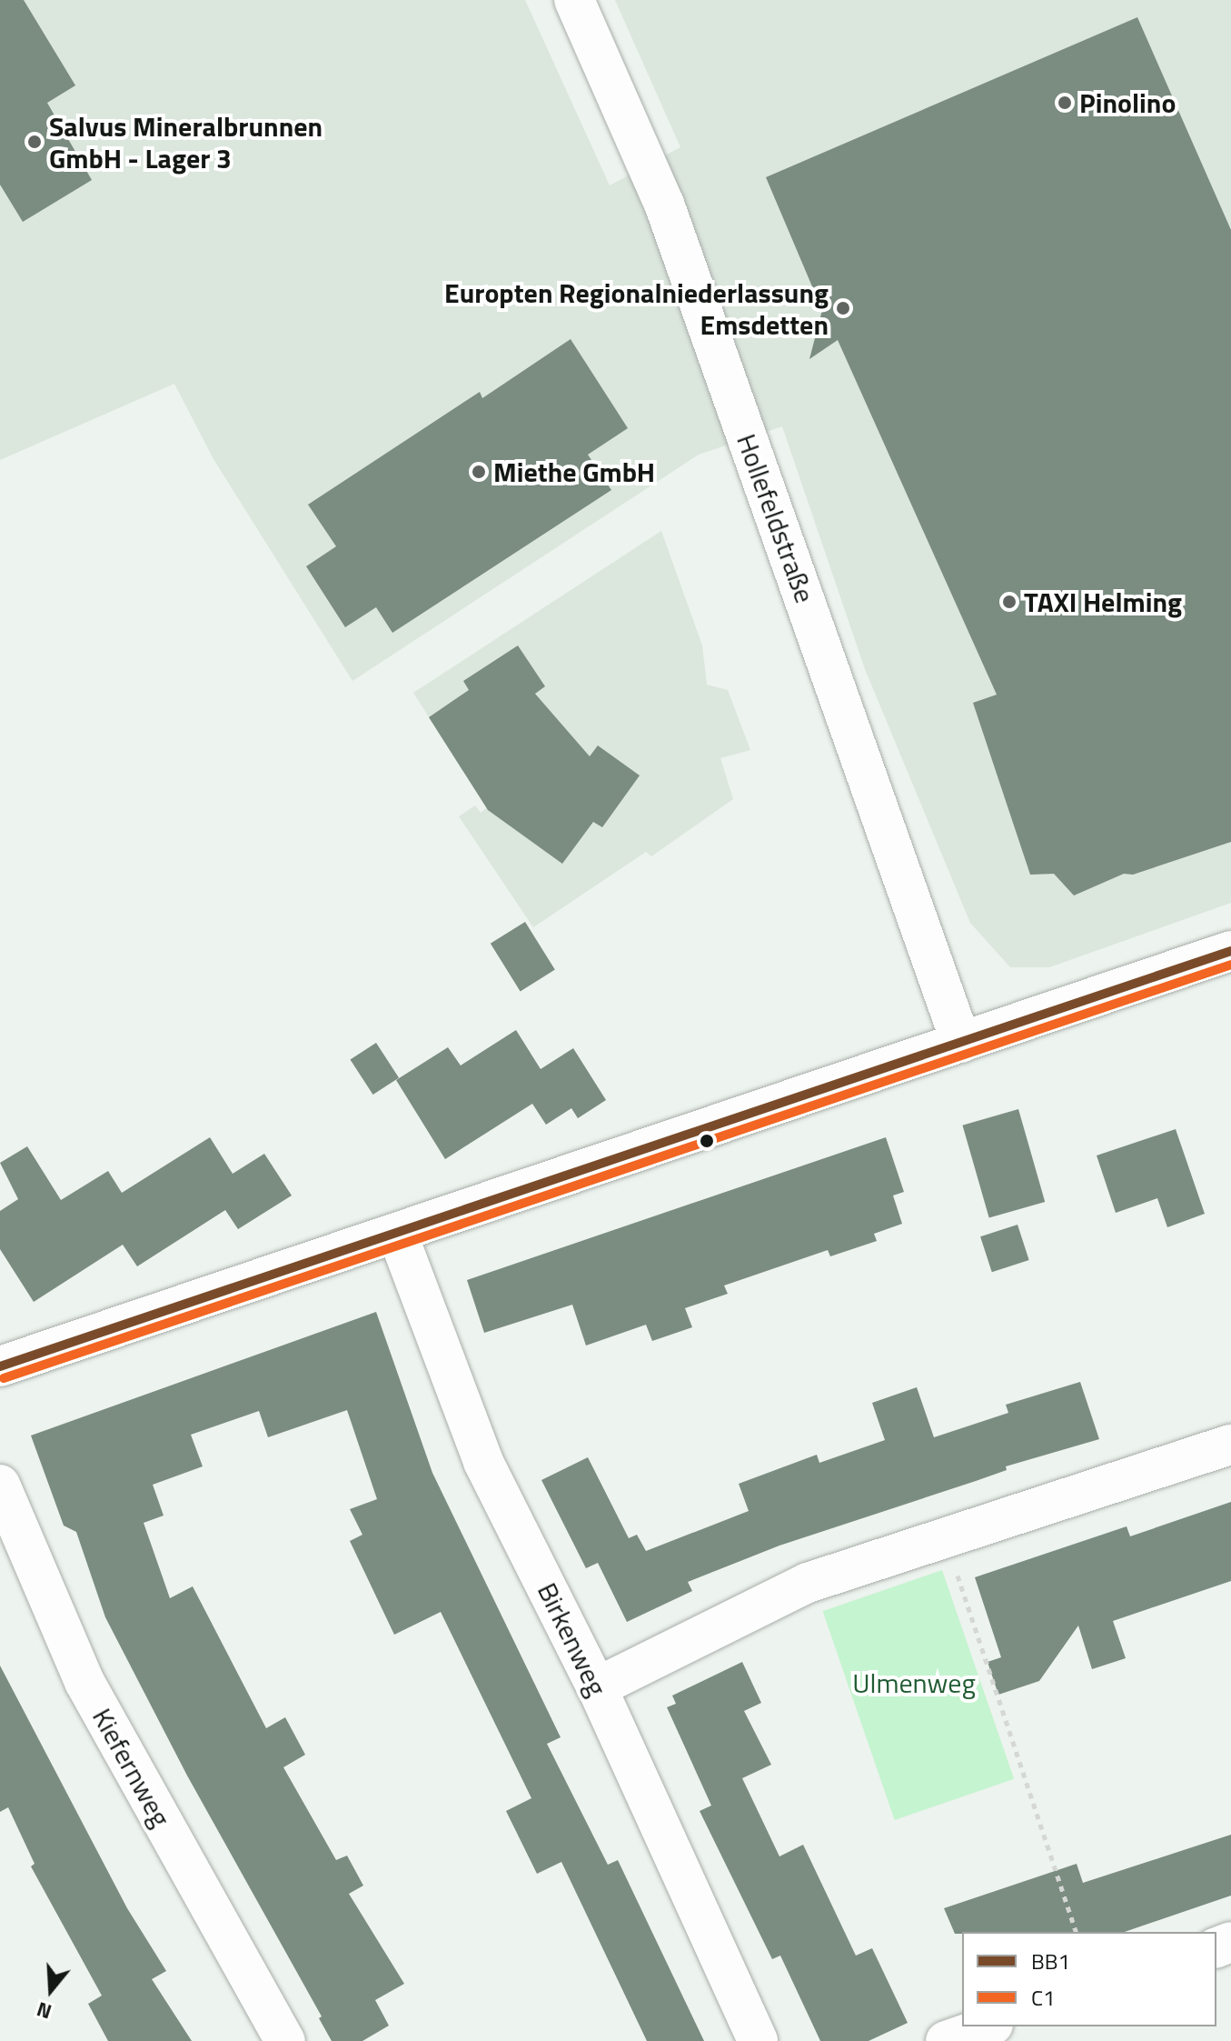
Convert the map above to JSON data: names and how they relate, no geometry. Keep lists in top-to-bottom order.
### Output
{
  "streets": {
    "street": ["Hollefeldstraße", "Birkenweg", "Kiefernweg"]
  },
  "parks": ["Ulmenweg"],
  "places": [
    "Pinolino",
    "Salvus Mineralbrunnen GmbH - Lager 3",
    "Europten Regionalniederlassung Emsdetten",
    "Miethe GmbH",
    "TAXI Helming"
  ],
  "lines": ["transit line BB1", "transit line C1"],
  "legend": ["BB1", "C1"],
  "north": "bottom"
}
